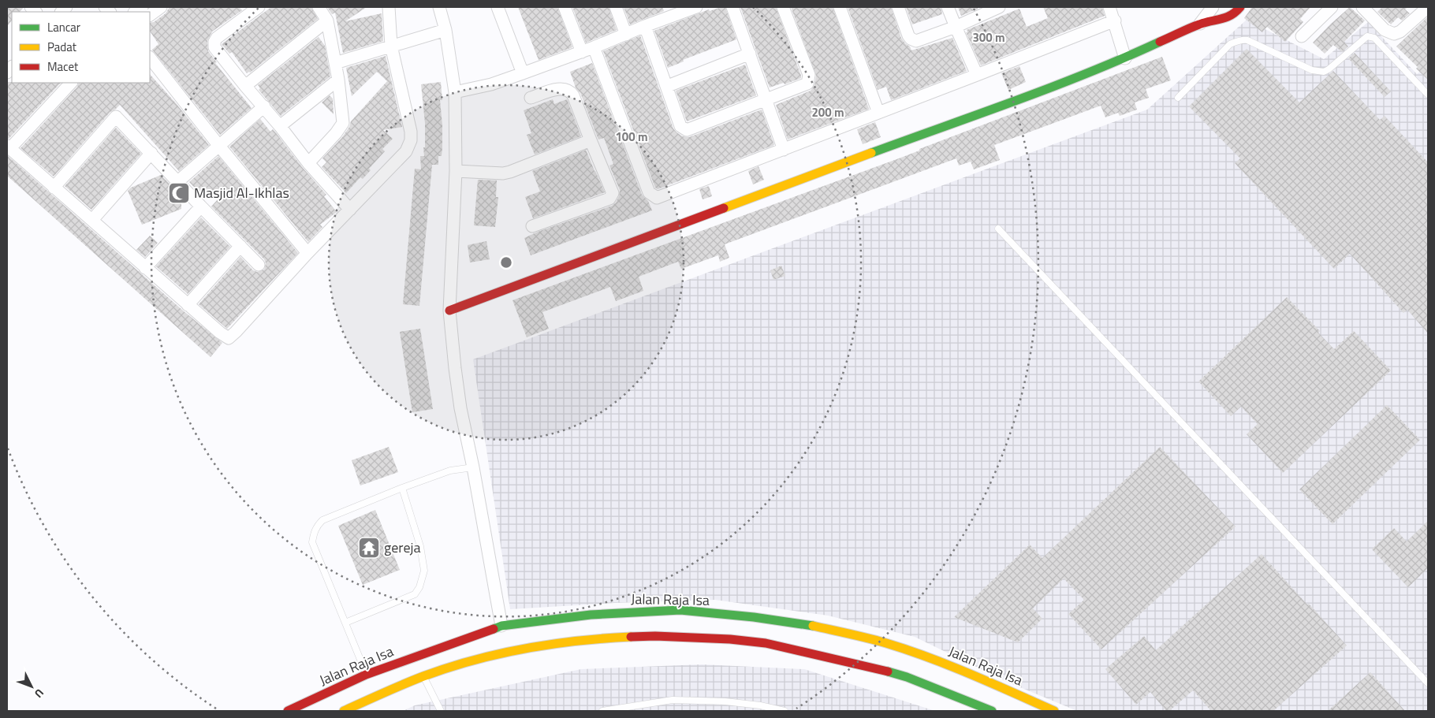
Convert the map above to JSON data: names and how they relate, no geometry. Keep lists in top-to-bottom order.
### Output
{
  "streets": {
    "main road": ["Jalan Raja Isa"]
  },
  "places": {
    "mosque": ["Masjid Al-Ikhlas"],
    "temple": ["gereja"]
  },
  "legend": ["Lancar", "Padat", "Macet"],
  "north": "bottom right",
  "rings": ["300 m", "200 m", "100 m"]
}
